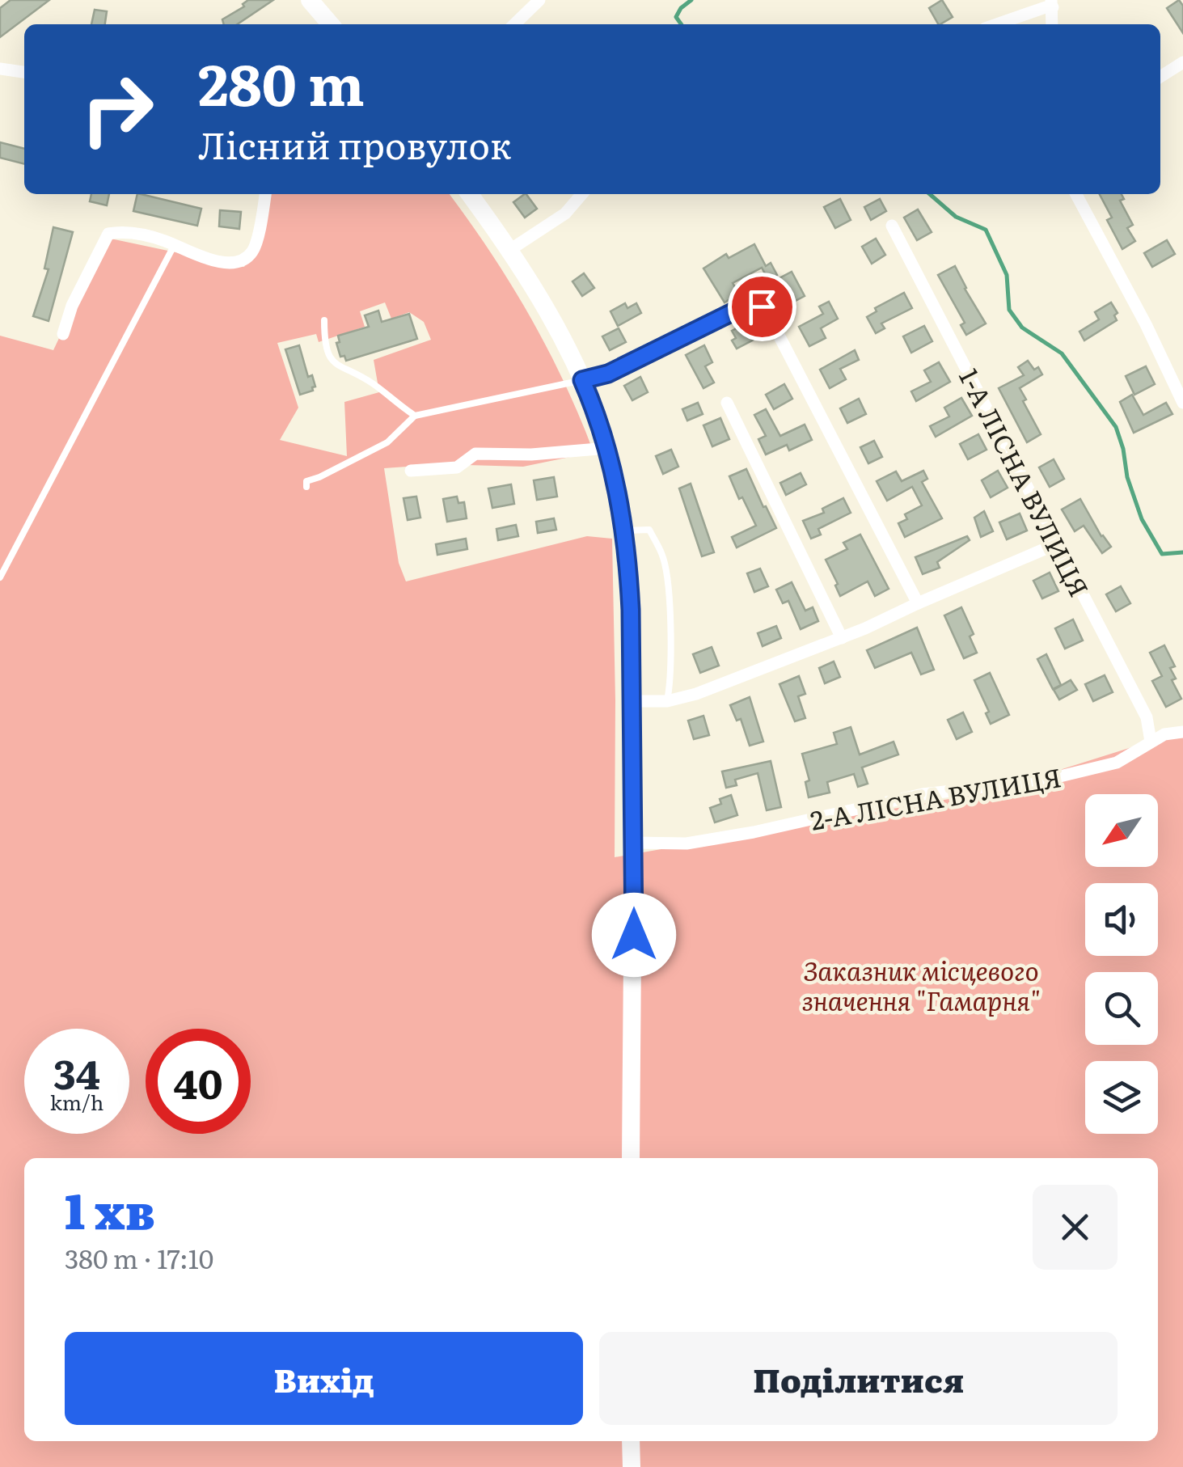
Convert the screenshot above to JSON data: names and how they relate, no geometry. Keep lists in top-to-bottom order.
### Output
{
  "streets": {
    "street": ["1-А ЛІСНА ВУЛИЦЯ", "2-А ЛІСНА ВУЛИЦЯ"]
  },
  "crossings": [
    ["1-А ЛІСНА ВУЛИЦЯ", "2-А ЛІСНА ВУЛИЦЯ"]
  ],
  "parks": ["Заказник місцевого значення \"Гамарня\""],
  "north": "bottom left",
  "page": {
    "turn": ["280 m", "Лісний провулок"],
    "speed": "34 km/h",
    "limit": "40",
    "heading": ["1 хв", "380 m · 17:10"],
    "buttons": ["Вихід", "Поділитися"]
  }
}
